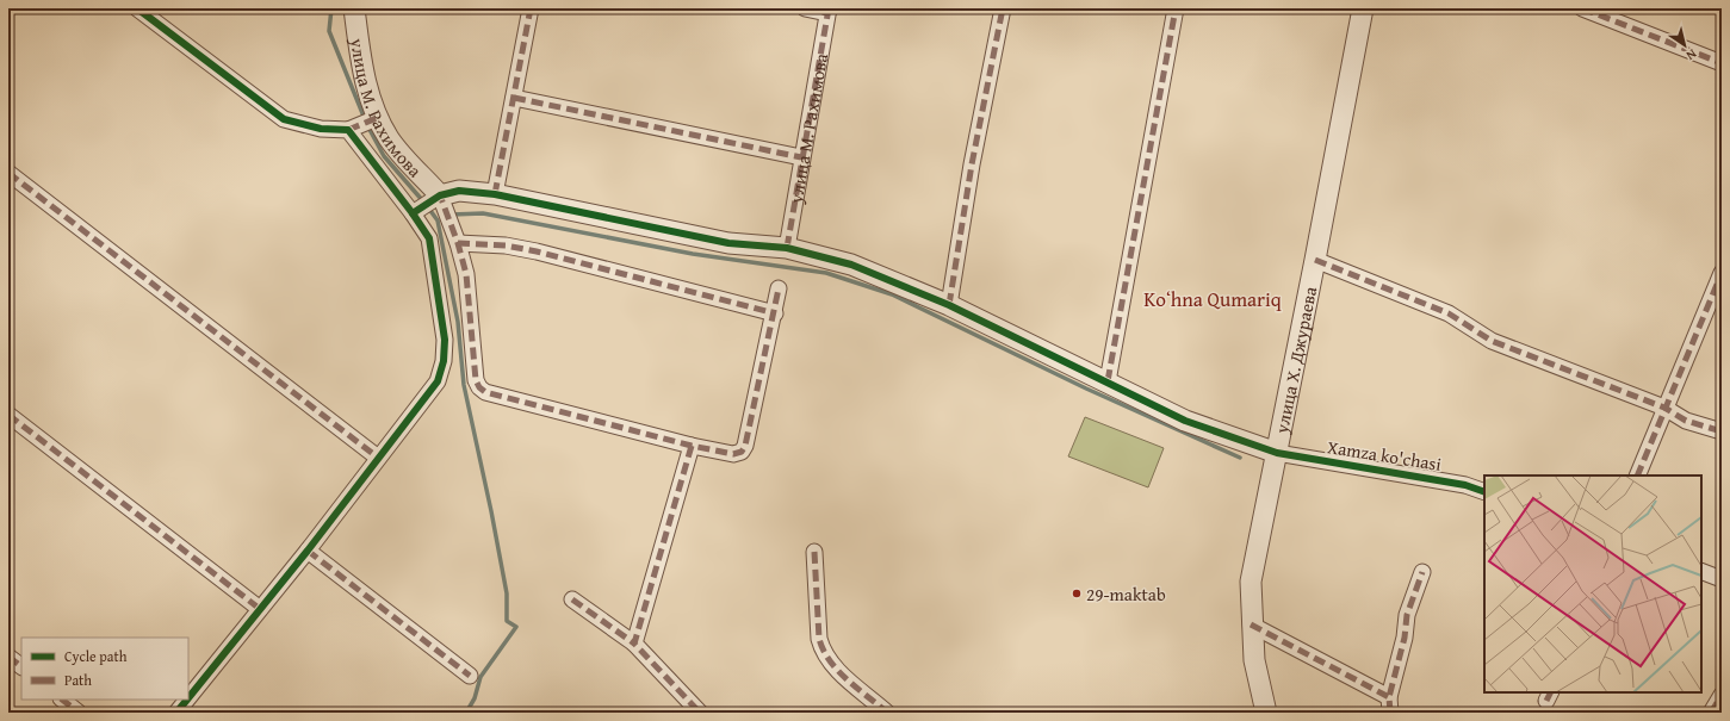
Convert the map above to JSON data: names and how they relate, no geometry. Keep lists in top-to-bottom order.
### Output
{
  "streets": {
    "street": ["улица М. Рахимова", "улица Х. Джураева", "Xamza ko'chasi"]
  },
  "crossings": [
    ["улица Х. Джураева", "Xamza ko'chasi"]
  ],
  "districts": ["Koʻhna Qumariq"],
  "places": ["29-maktab"],
  "legend": ["Cycle path", "Path"],
  "north": "bottom right"
}
